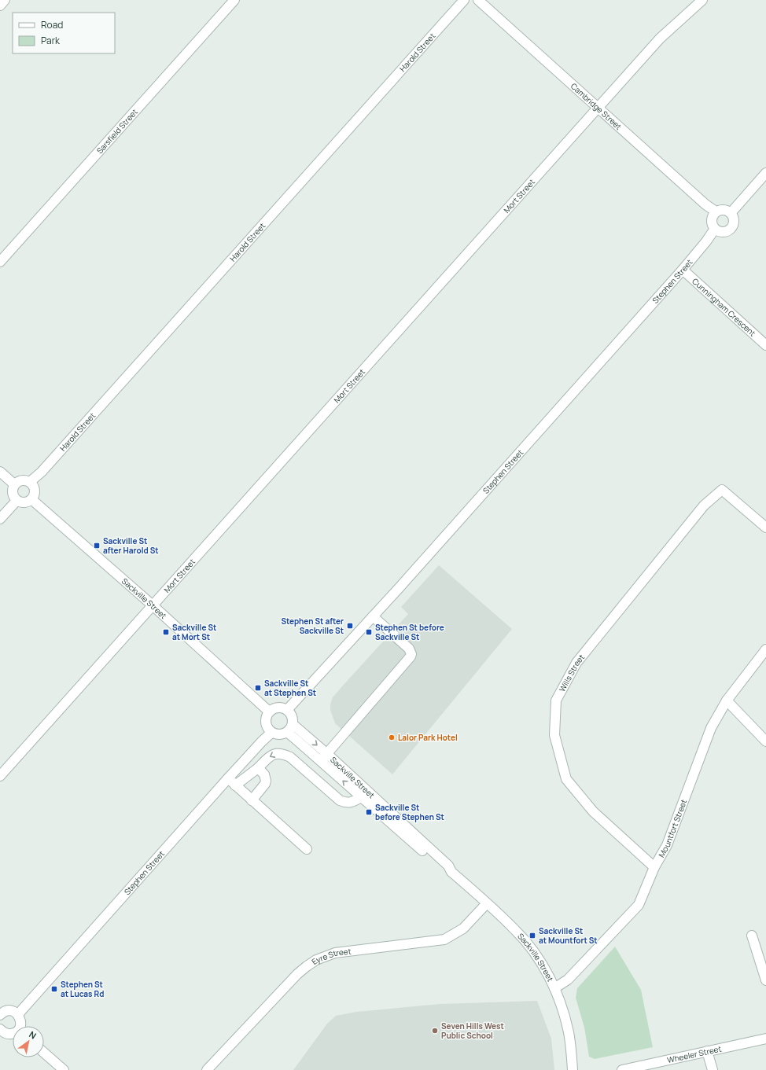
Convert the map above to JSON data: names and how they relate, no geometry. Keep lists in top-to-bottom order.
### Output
{
  "streets": {
    "street": [
      "Harold Street",
      "Cambridge Street",
      "Sarsfield Street",
      "Mort Street",
      "Stephen Street",
      "Cunningham Crescent",
      "Sackville Street",
      "Wills Street",
      "Mountfort Street",
      "Eyre Street",
      "Wheeler Street"
    ]
  },
  "crossings": [
    ["Harold Street", "Sackville Street"],
    ["Cambridge Street", "Mort Street"],
    ["Cambridge Street", "Stephen Street"],
    ["Mort Street", "Sackville Street"],
    ["Stephen Street", "Cunningham Crescent"],
    ["Stephen Street", "Sackville Street"],
    ["Sackville Street", "Mountfort Street"],
    ["Sackville Street", "Eyre Street"],
    ["Wills Street", "Mountfort Street"]
  ],
  "places": {
    "transit": [
      "Sackville St after Harold St",
      "Stephen St after Sackville St",
      "Sackville St at Mort St",
      "Stephen St before Sackville St",
      "Sackville St at Stephen St",
      "Sackville St before Stephen St",
      "Sackville St at Mountfort St",
      "Stephen St at Lucas Rd"
    ],
    "other": ["Lalor Park Hotel", "Seven Hills West Public School"]
  },
  "legend": ["Road", "Park"],
  "north": "top right"
}
